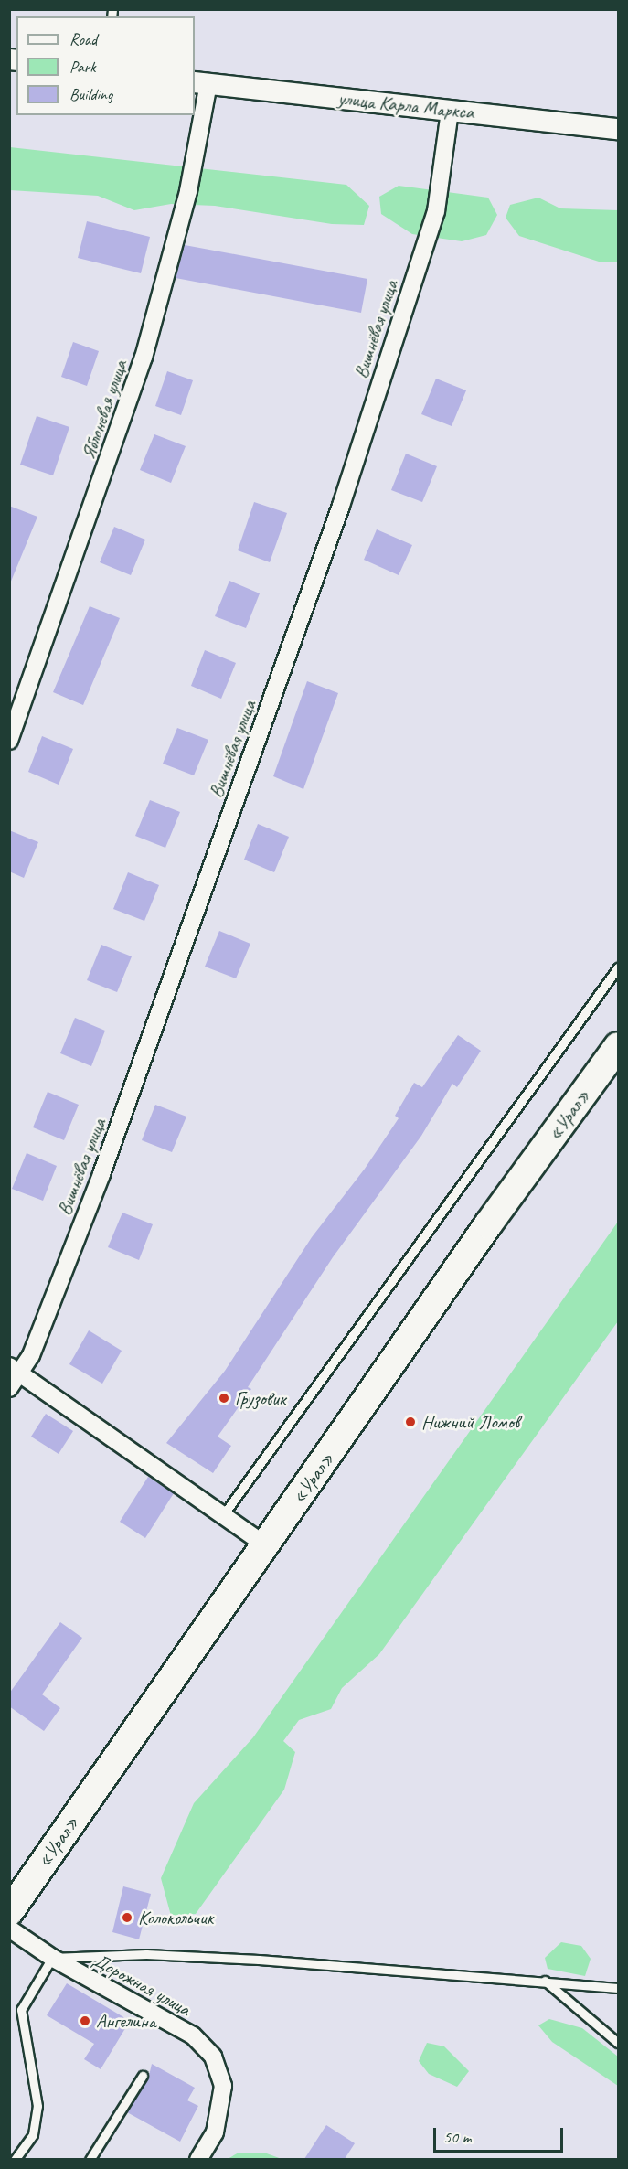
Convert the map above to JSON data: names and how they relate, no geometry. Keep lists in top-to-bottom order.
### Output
{
  "streets": {
    "highway": ["«Урал»"],
    "street": [
      "улица Карла Маркса",
      "Вишнёвая улица",
      "Яблоневая улица",
      "Дорожная улица"
    ]
  },
  "crossings": [
    ["улица Карла Маркса", "Вишнёвая улица"],
    ["улица Карла Маркса", "Яблоневая улица"]
  ],
  "places": [
    "Грузовик",
    "Нижний Ломов",
    "Колокольчик",
    "Ангелина"
  ],
  "legend": ["Road", "Park", "Building"],
  "scale_bar": "50 m"
}
